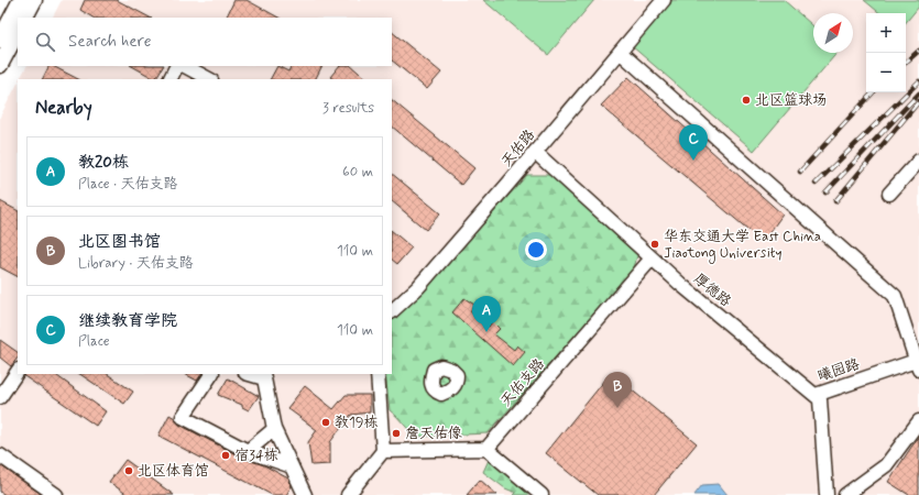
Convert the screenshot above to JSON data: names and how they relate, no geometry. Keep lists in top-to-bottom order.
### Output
{
  "streets": {
    "street": [
      "天佑路",
      "厚德路",
      "曦园路",
      "天佑支路"
    ]
  },
  "crossings": [
    ["天佑路", "厚德路"],
    ["厚德路", "曦园路"],
    ["厚德路", "天佑支路"]
  ],
  "places": [
    "北区篮球场",
    "华东交通大学 East China Jiaotong University",
    "教19栋",
    "詹天佑像",
    "宿34栋",
    "北区体育馆"
  ],
  "north": "top right",
  "page": {
    "map_buttons": ["+", "−"],
    "search": "Search here",
    "heading": ["Nearby", "3 results"],
    "pins": ["C", "A", "B"],
    "list": [
      {
        "mark": "A",
        "name": "教20栋",
        "note": "Place · 天佑支路",
        "value": "60 m"
      },
      {
        "mark": "B",
        "name": "北区图书馆",
        "note": "Library · 天佑支路",
        "value": "110 m"
      },
      {
        "mark": "C",
        "name": "继续教育学院",
        "note": "Place",
        "value": "110 m"
      }
    ]
  }
}
